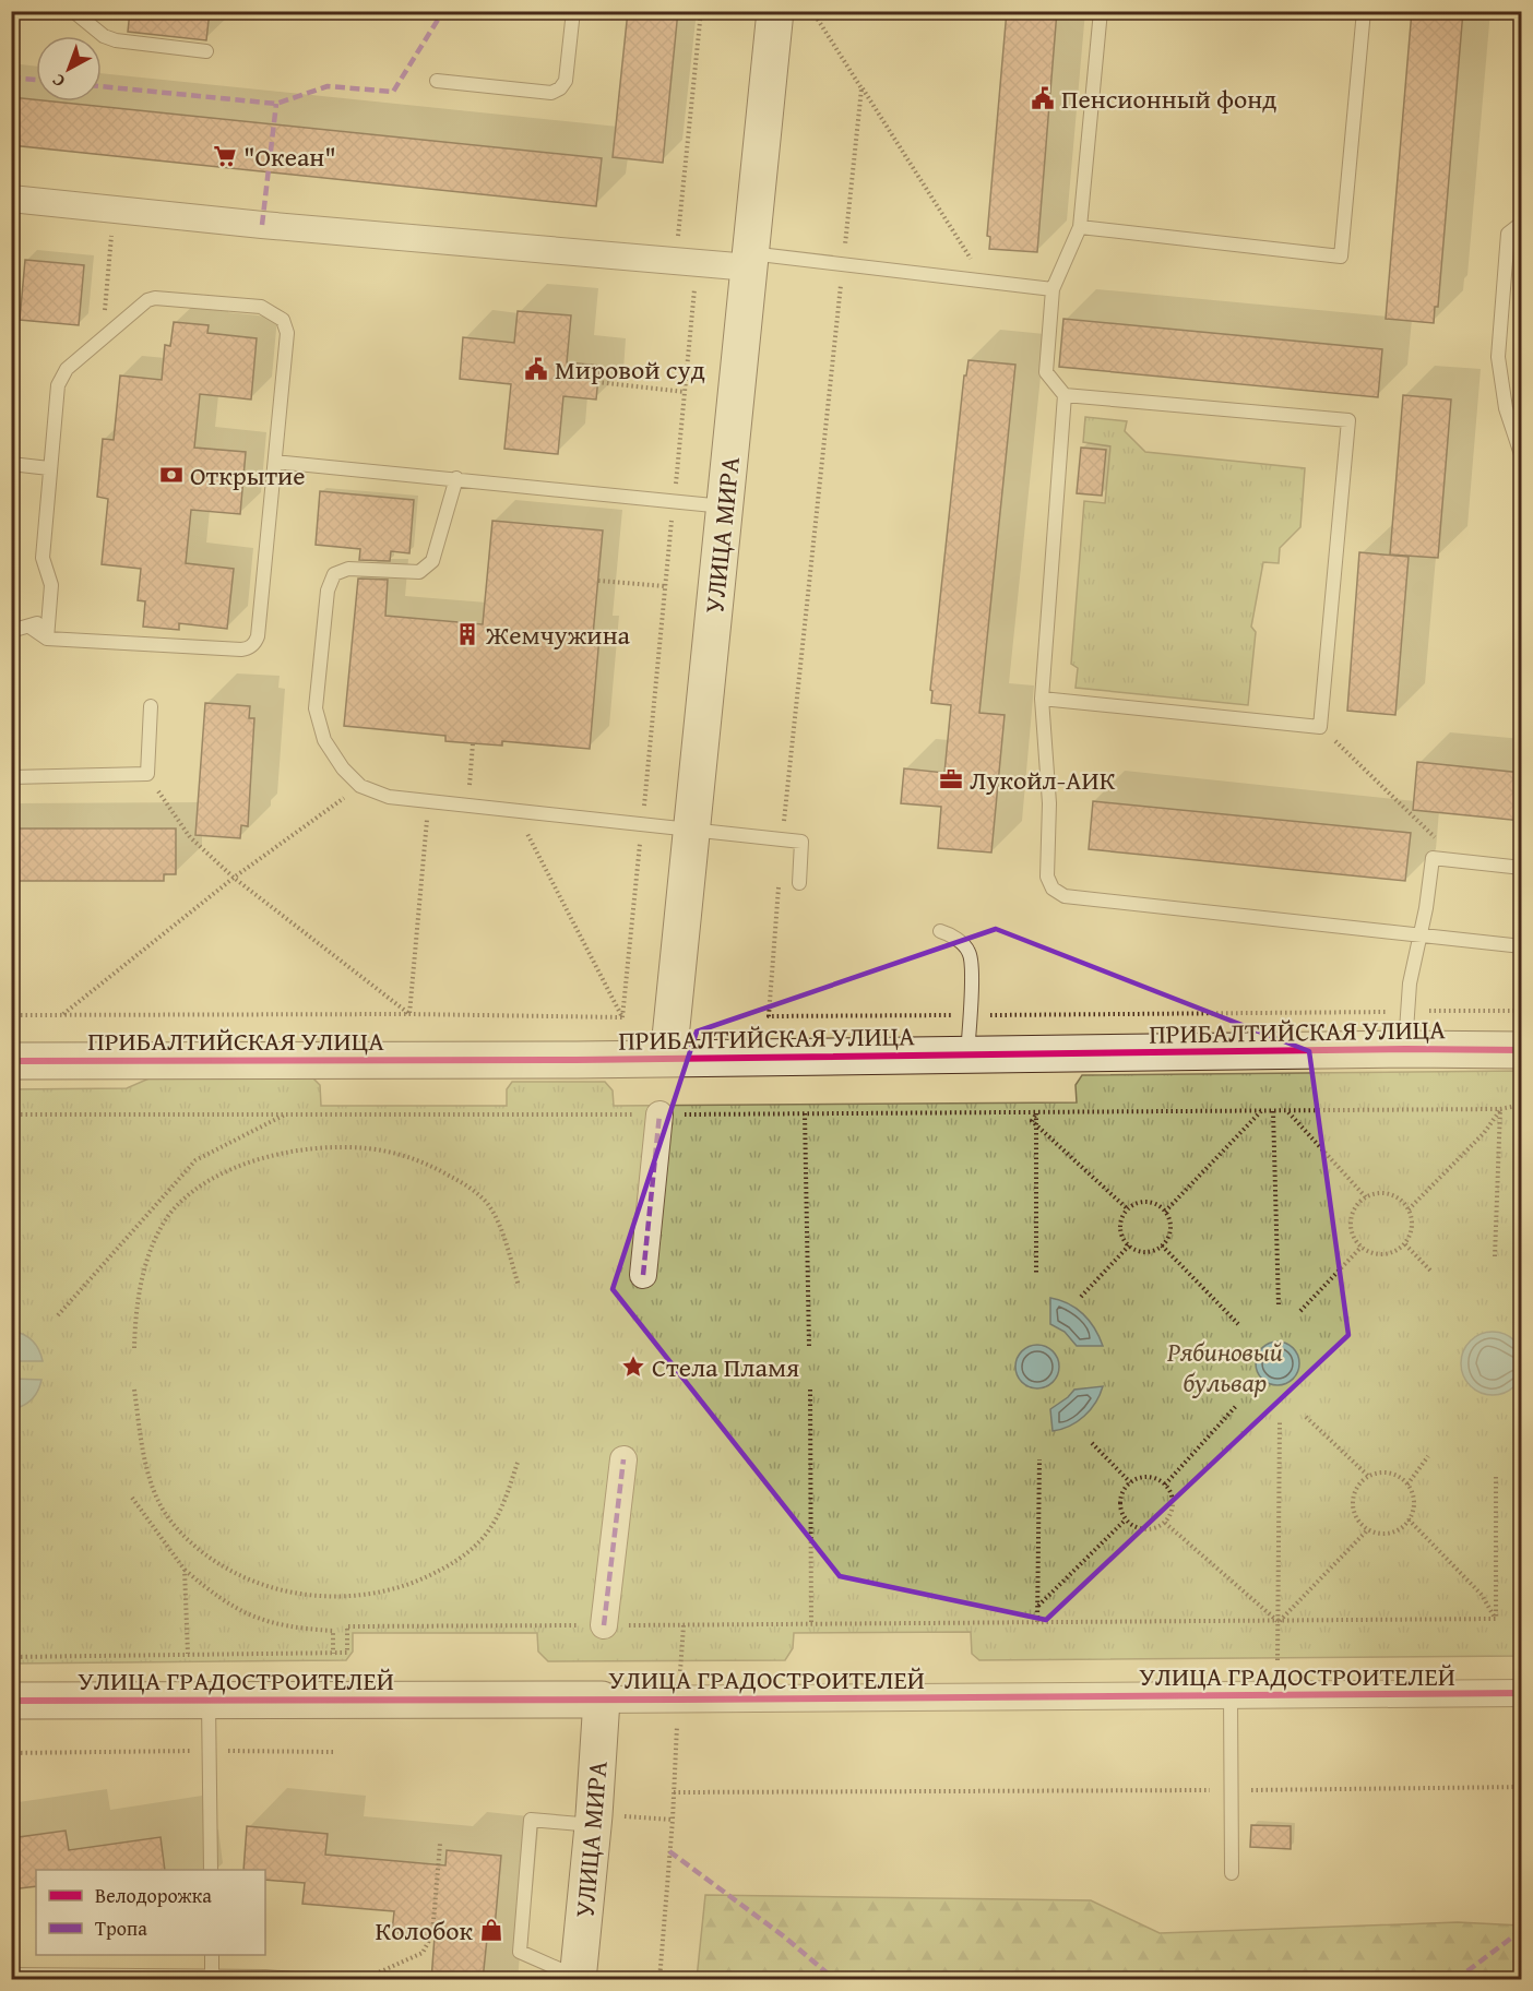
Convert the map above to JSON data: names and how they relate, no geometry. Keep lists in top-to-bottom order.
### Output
{
  "streets": {
    "street": ["УЛИЦА МИРА", "ПРИБАЛТИЙСКАЯ УЛИЦА", "УЛИЦА ГРАДОСТРОИТЕЛЕЙ"]
  },
  "crossings": [
    ["УЛИЦА МИРА", "ПРИБАЛТИЙСКАЯ УЛИЦА"],
    ["УЛИЦА МИРА", "УЛИЦА ГРАДОСТРОИТЕЛЕЙ"]
  ],
  "parks": ["Рябиновый бульвар"],
  "places": {
    "public building": ["Пенсионный фонд", "Мировой суд"],
    "supermarket": ["\"Океан\""],
    "bank": ["Открытие"],
    "building": ["Жемчужина"],
    "office": ["Лукойл-АИК"],
    "place": ["Стела Пламя"],
    "shop": ["Колобок"]
  },
  "legend": ["Велодорожка", "Тропа"],
  "north": "bottom left"
}
